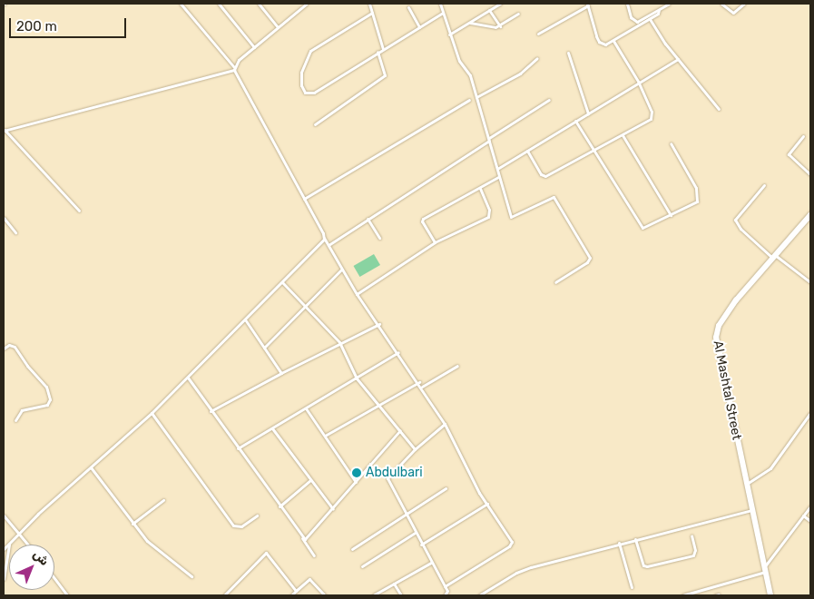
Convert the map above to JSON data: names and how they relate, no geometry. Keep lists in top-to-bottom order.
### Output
{
  "streets": {
    "main road": ["Al Mashtal Street"]
  },
  "places": ["Abdulbari"],
  "scale_bar": "200 m",
  "north": "top right"
}
